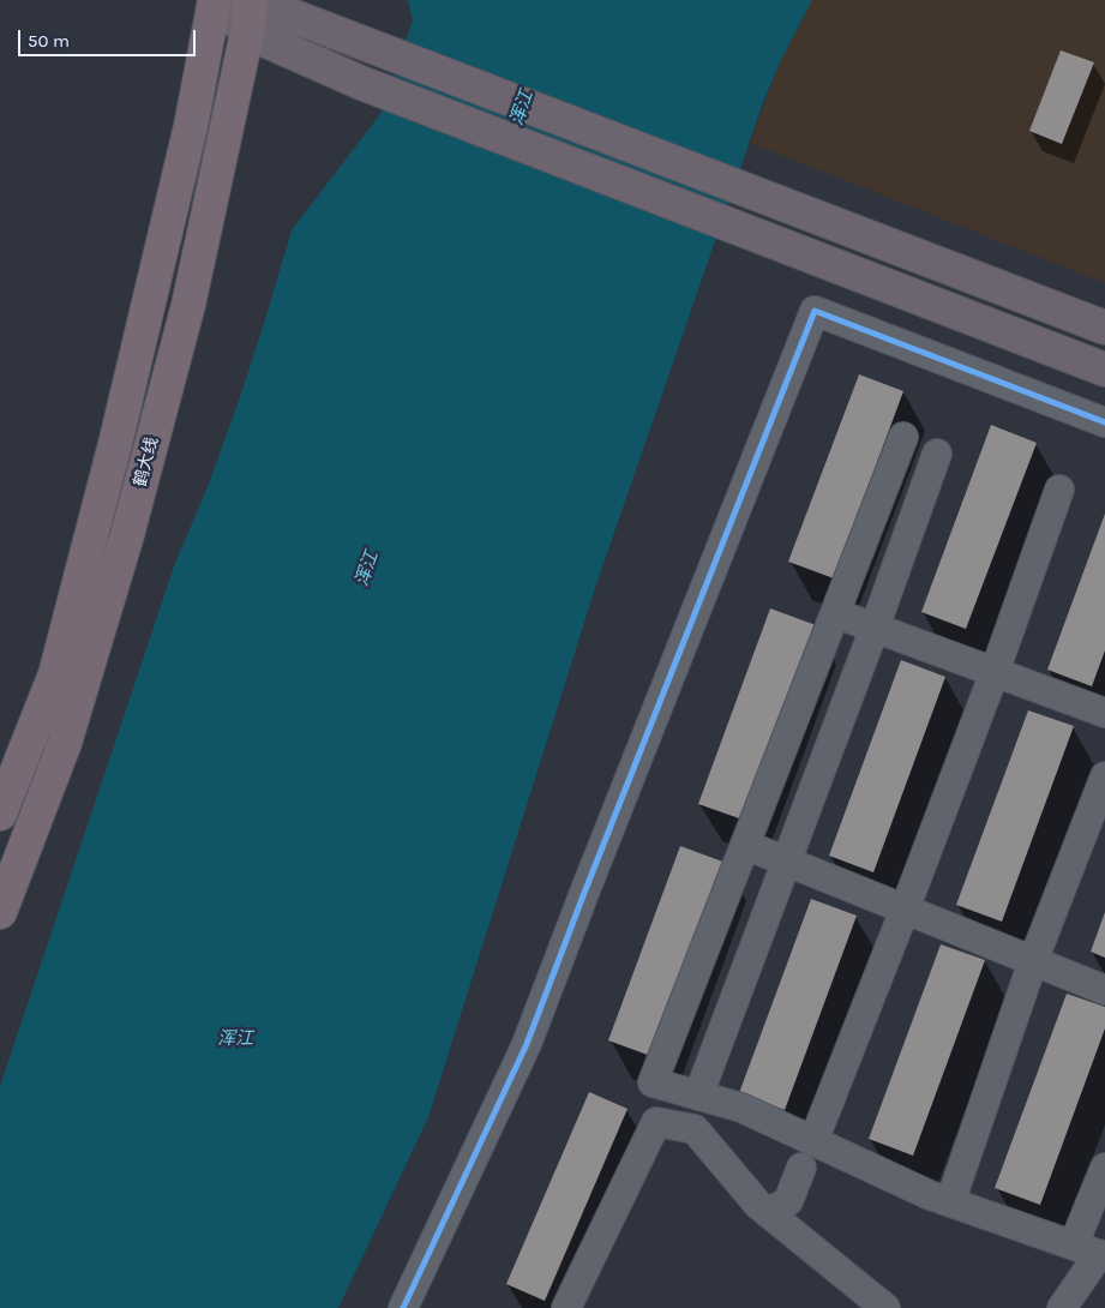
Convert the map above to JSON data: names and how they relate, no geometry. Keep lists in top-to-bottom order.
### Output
{
  "streets": {
    "highway": ["鹤大线"]
  },
  "water": ["浑江"],
  "scale_bar": "50 m"
}
